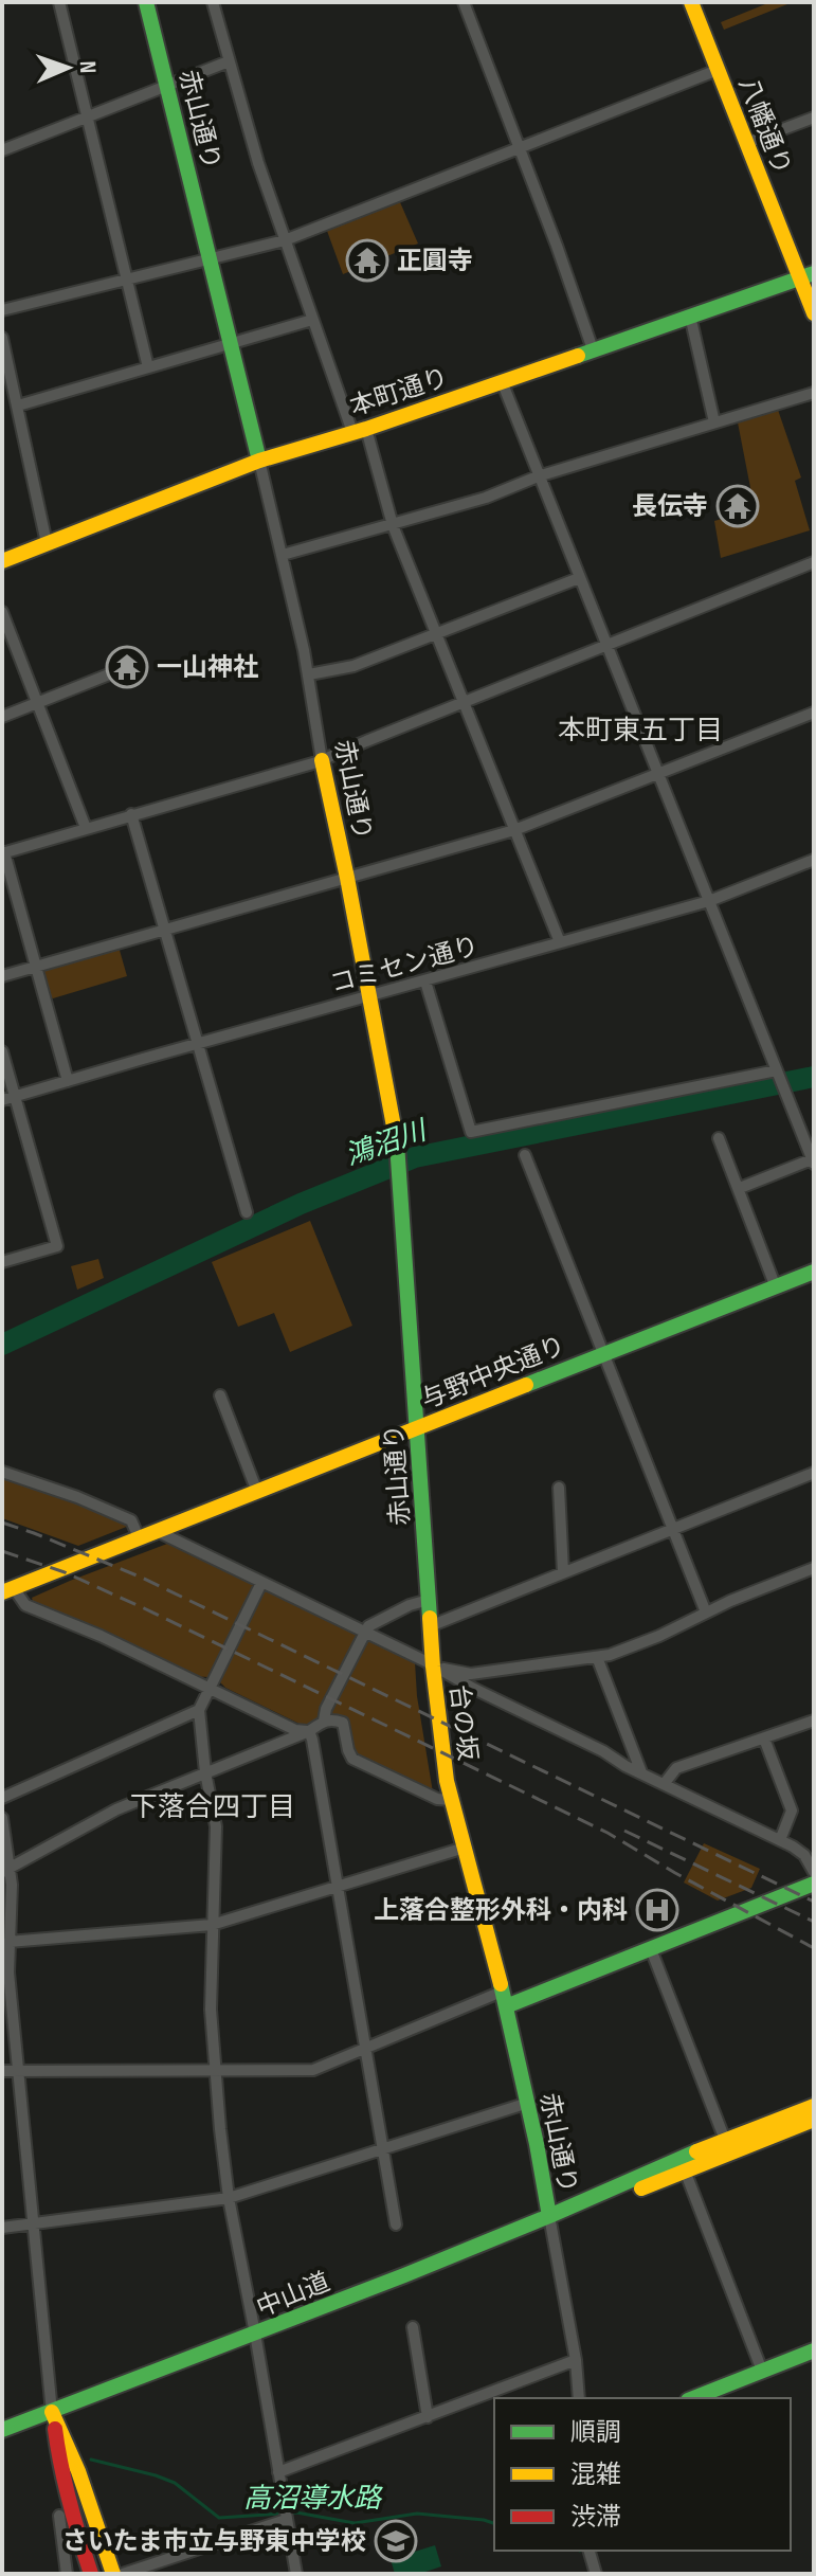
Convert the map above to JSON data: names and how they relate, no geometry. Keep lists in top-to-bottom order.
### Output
{
  "streets": {
    "main road": [
      "赤山通り",
      "八幡通り",
      "本町通り",
      "与野中央通り",
      "台の坂",
      "中山道"
    ],
    "street": ["コミセン通り"]
  },
  "crossings": [
    ["赤山通り", "本町通り"],
    ["赤山通り", "コミセン通り"],
    ["赤山通り", "与野中央通り"],
    ["赤山通り", "台の坂"],
    ["赤山通り", "中山道"],
    ["八幡通り", "本町通り"]
  ],
  "districts": ["本町東五丁目", "下落合四丁目"],
  "water": ["鴻沼川", "高沼導水路"],
  "places": {
    "temple": ["正圓寺", "長伝寺", "一山神社"],
    "hospital": ["上落合整形外科・内科"],
    "school or university": ["さいたま市立与野東中学校"]
  },
  "legend": ["順調", "混雑", "渋滞"],
  "north": "right"
}
